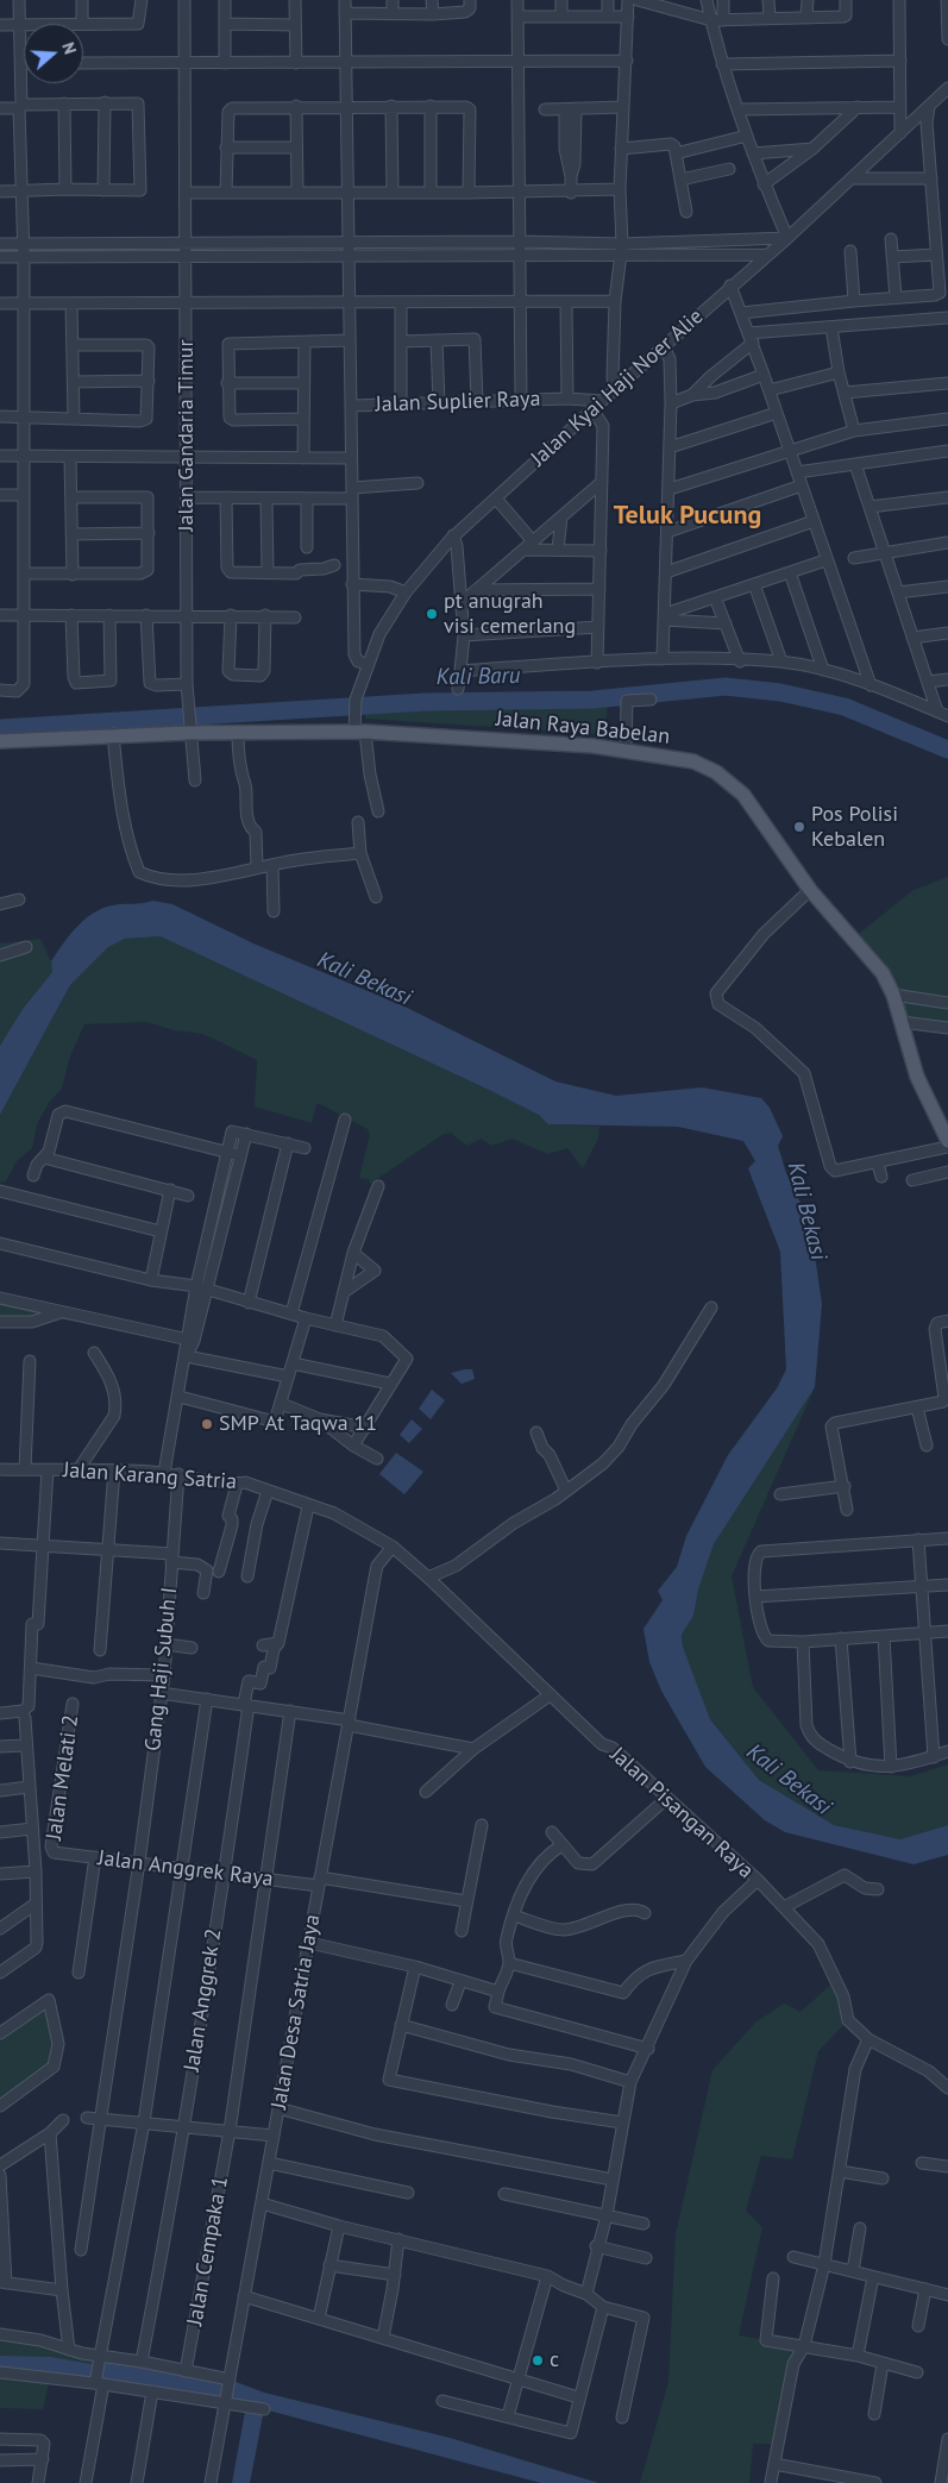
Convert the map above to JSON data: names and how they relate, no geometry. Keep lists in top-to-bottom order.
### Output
{
  "streets": {
    "main road": ["Jalan Raya Babelan"],
    "street": [
      "Jalan Kyai Haji Noer Alie",
      "Jalan Suplier Raya",
      "Jalan Gandaria Timur",
      "Jalan Karang Satria",
      "Gang Haji Subuh I",
      "Jalan Melati 2",
      "Jalan Pisangan Raya",
      "Jalan Anggrek Raya",
      "Jalan Anggrek 2",
      "Jalan Desa Satria Jaya",
      "Jalan Cempaka 1"
    ]
  },
  "crossings": [
    ["Jalan Kyai Haji Noer Alie", "Jalan Suplier Raya"],
    ["Jalan Kyai Haji Noer Alie", "Jalan Raya Babelan"],
    ["Jalan Gandaria Timur", "Jalan Raya Babelan"],
    ["Jalan Karang Satria", "Gang Haji Subuh I"],
    ["Jalan Karang Satria", "Jalan Pisangan Raya"],
    ["Jalan Karang Satria", "Jalan Desa Satria Jaya"],
    ["Gang Haji Subuh I", "Jalan Anggrek Raya"],
    ["Jalan Melati 2", "Jalan Anggrek Raya"],
    ["Jalan Pisangan Raya", "Jalan Desa Satria Jaya"],
    ["Jalan Anggrek Raya", "Jalan Anggrek 2"],
    ["Jalan Anggrek Raya", "Jalan Desa Satria Jaya"],
    ["Jalan Anggrek Raya", "Jalan Cempaka 1"]
  ],
  "districts": ["Teluk Pucung"],
  "water": ["Kali Baru", "Kali Bekasi"],
  "places": [
    "pt anugrah visi cemerlang",
    "Pos Polisi Kebalen",
    "SMP At Taqwa 11",
    "c"
  ],
  "north": "right"
}
